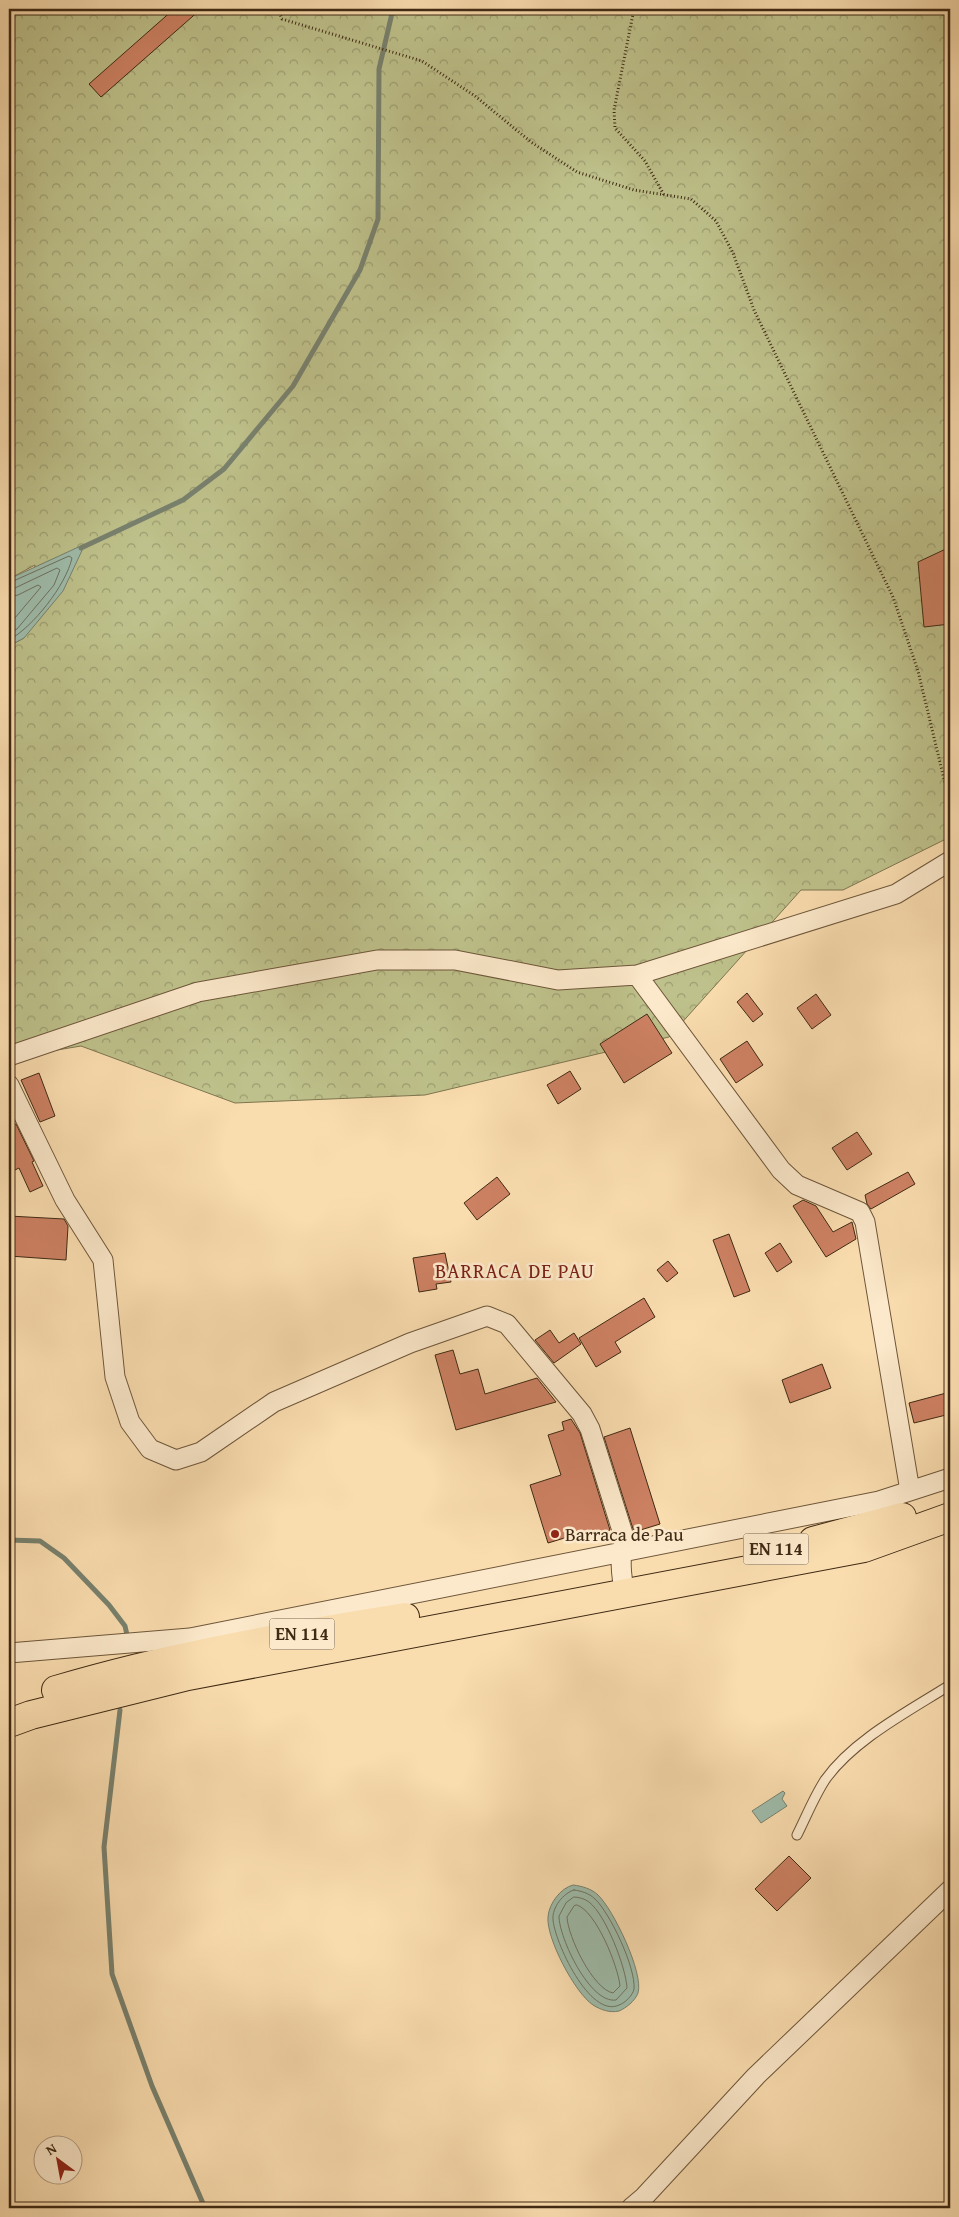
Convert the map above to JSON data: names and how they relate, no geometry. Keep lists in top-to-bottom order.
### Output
{
  "streets": {
    "main road": ["EN 114"]
  },
  "districts": ["BARRACA DE PAU"],
  "places": ["Barraca de Pau"],
  "north": "top left"
}
